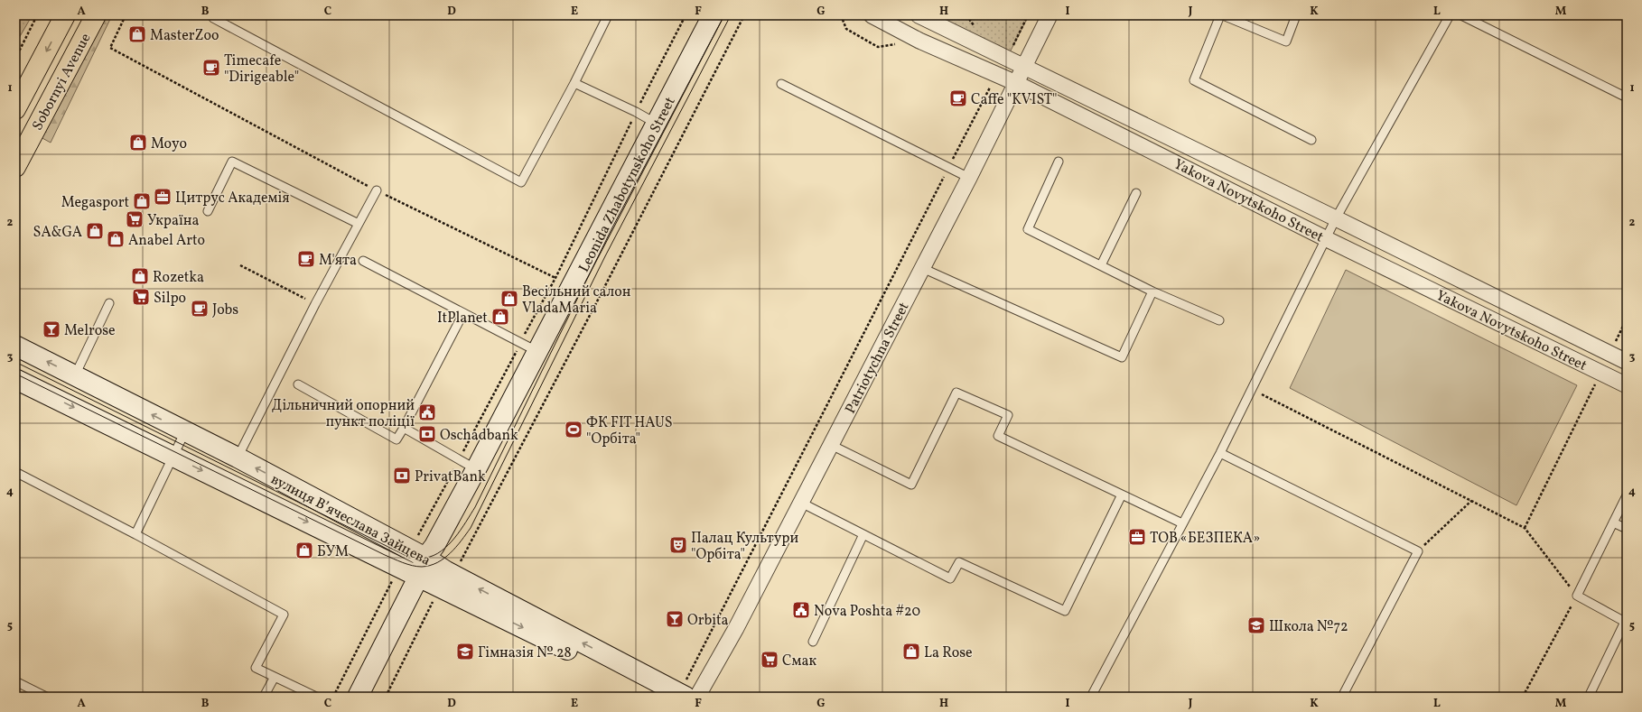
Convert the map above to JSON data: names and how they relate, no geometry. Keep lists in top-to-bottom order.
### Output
{
  "streets": {
    "main road": ["Sobornyi Avenue", "Leonida Zhabotynskoho Street", "вулиця Вʼячеслава Зайцева"],
    "street": ["Yakova Novytskoho Street", "Patriotychna Street"]
  },
  "crossings": [
    ["Leonida Zhabotynskoho Street", "вулиця Вʼячеслава Зайцева"],
    ["Yakova Novytskoho Street", "Patriotychna Street"]
  ],
  "places": {
    "shop": [
      "MasterZoo",
      "Moyo",
      "Megasport",
      "SA&GA",
      "Anabel Arto",
      "Rozetka",
      "Весільний салон VladaMaria",
      "ItPlanet",
      "БУМ",
      "La Rose"
    ],
    "cafe": [
      "Timecafe \"Dirigeable\"",
      "Caffe \"KVIST\"",
      "М'ята",
      "Jobs"
    ],
    "office": ["Цитрус Академія", "ТОВ «БЕЗПЕКА»"],
    "supermarket": ["Україна", "Silpo", "Смак"],
    "bar": ["Melrose", "Orbita"],
    "public building": ["Дільничний опорний пункт поліції", "Nova Poshta #20"],
    "sports": ["ФК FIT HAUS \"Орбіта\""],
    "bank": ["Oschadbank", "PrivatBank"],
    "theatre": ["Палац Культури \"Орбіта\""],
    "school or university": ["Школа №72", "Гімназія № 28"]
  },
  "grid": {
    "columns": [
      "A",
      "B",
      "C",
      "D",
      "E",
      "F",
      "G",
      "H",
      "I",
      "J",
      "K",
      "L",
      "M"
    ],
    "rows": [
      "1",
      "2",
      "3",
      "4",
      "5"
    ]
  }
}
